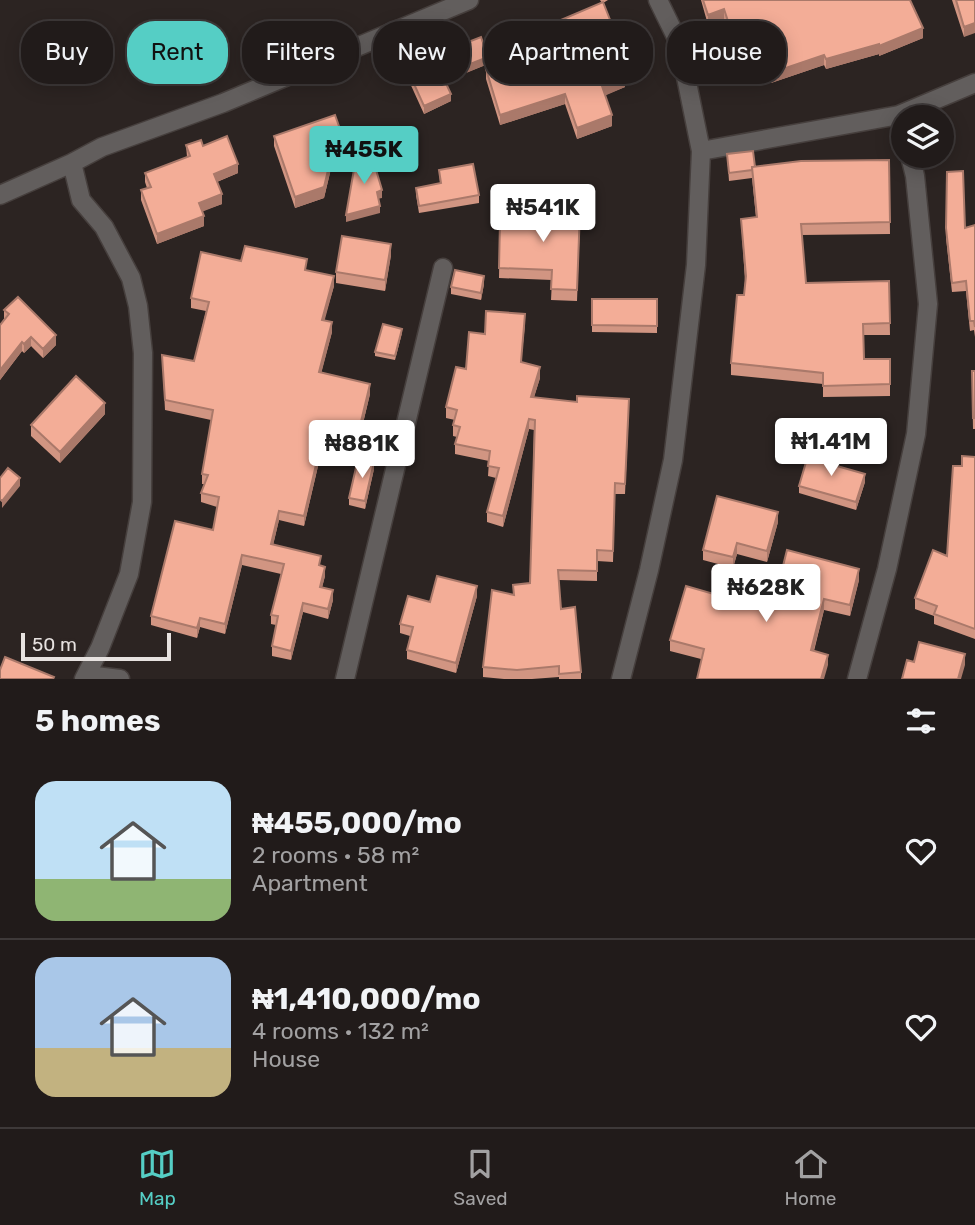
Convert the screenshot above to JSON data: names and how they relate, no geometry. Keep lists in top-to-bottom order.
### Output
{
  "scale_bar": "50 m",
  "page": {
    "chip": [
      "Buy",
      "Rent",
      "Filters",
      "New",
      "Apartment",
      "House"
    ],
    "price": [
      "₦455K",
      "₦541K",
      "₦1.41M",
      "₦881K",
      "₦628K"
    ],
    "scale": "50 m",
    "heading": "5 homes",
    "list": [
      {
        "name": "₦455,000/mo",
        "note": "2 rooms · 58 m² · Apartment"
      },
      {
        "name": "₦1,410,000/mo",
        "note": "4 rooms · 132 m² · House"
      }
    ],
    "tabs": ["Map", "Saved", "Home"]
  }
}
